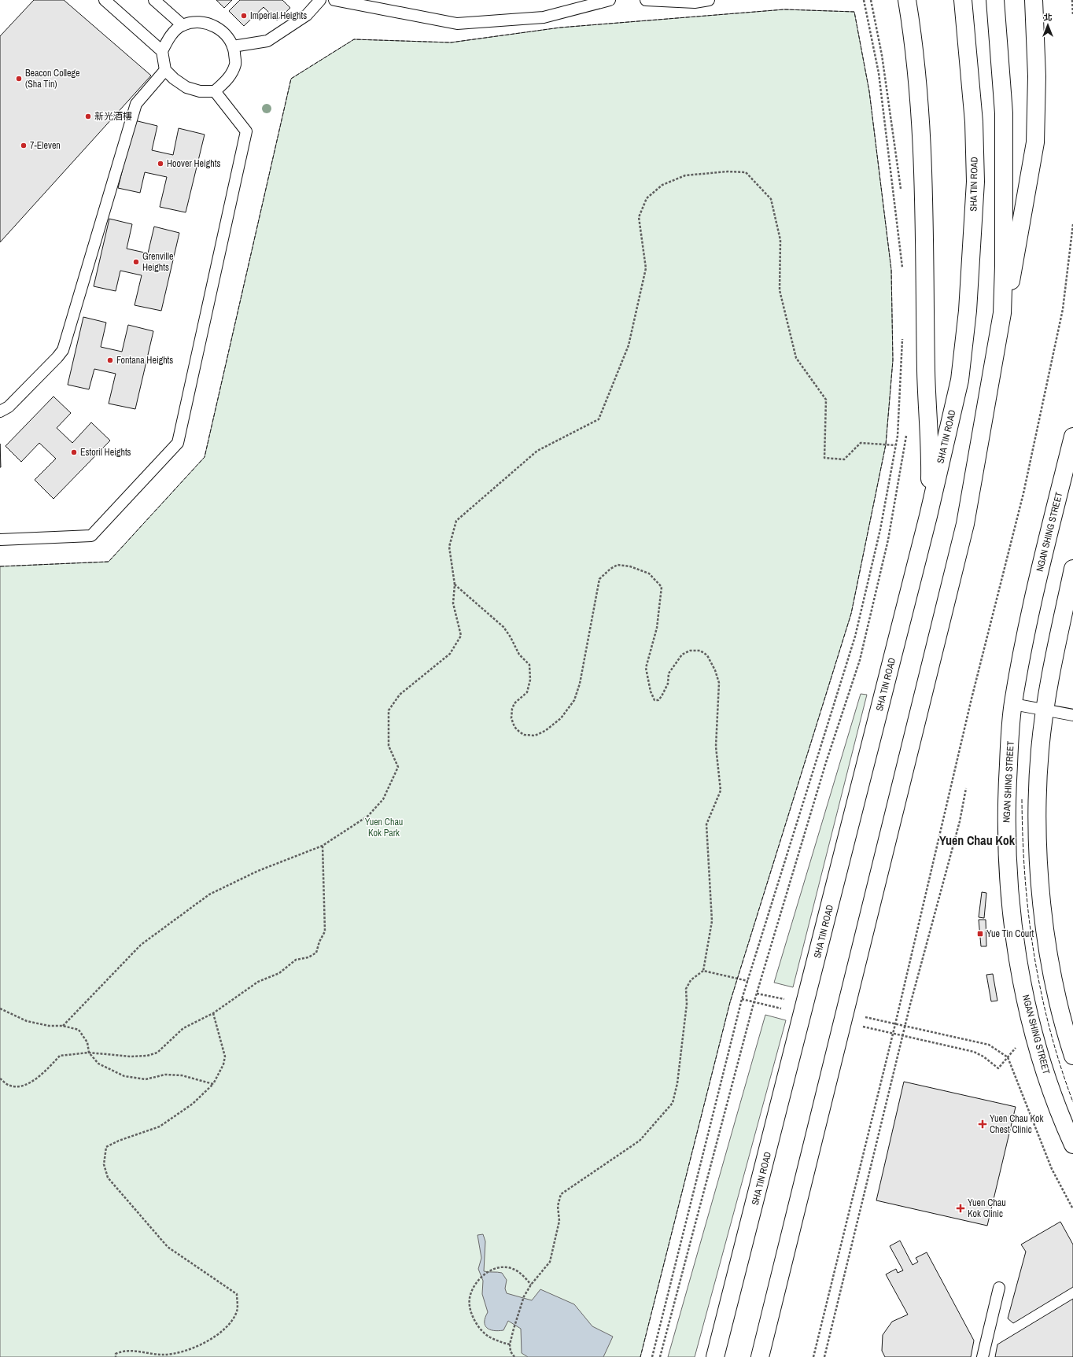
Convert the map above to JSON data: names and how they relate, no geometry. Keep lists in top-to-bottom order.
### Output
{
  "streets": {
    "main road": ["SHA TIN ROAD", "NGAN SHING STREET"]
  },
  "districts": ["Yuen Chau Kok"],
  "parks": ["Yuen Chau Kok Park"],
  "places": {
    "other": [
      "Imperial Heights",
      "Beacon College (Sha Tin)",
      "新光酒樓",
      "7-Eleven",
      "Hoover Heights",
      "Grenville Heights",
      "Fontana Heights",
      "Estoril Heights"
    ],
    "transit": ["Yue Tin Court"],
    "health": ["Yuen Chau Kok Chest Clinic", "Yuen Chau Kok Clinic"]
  },
  "north": "top"
}
